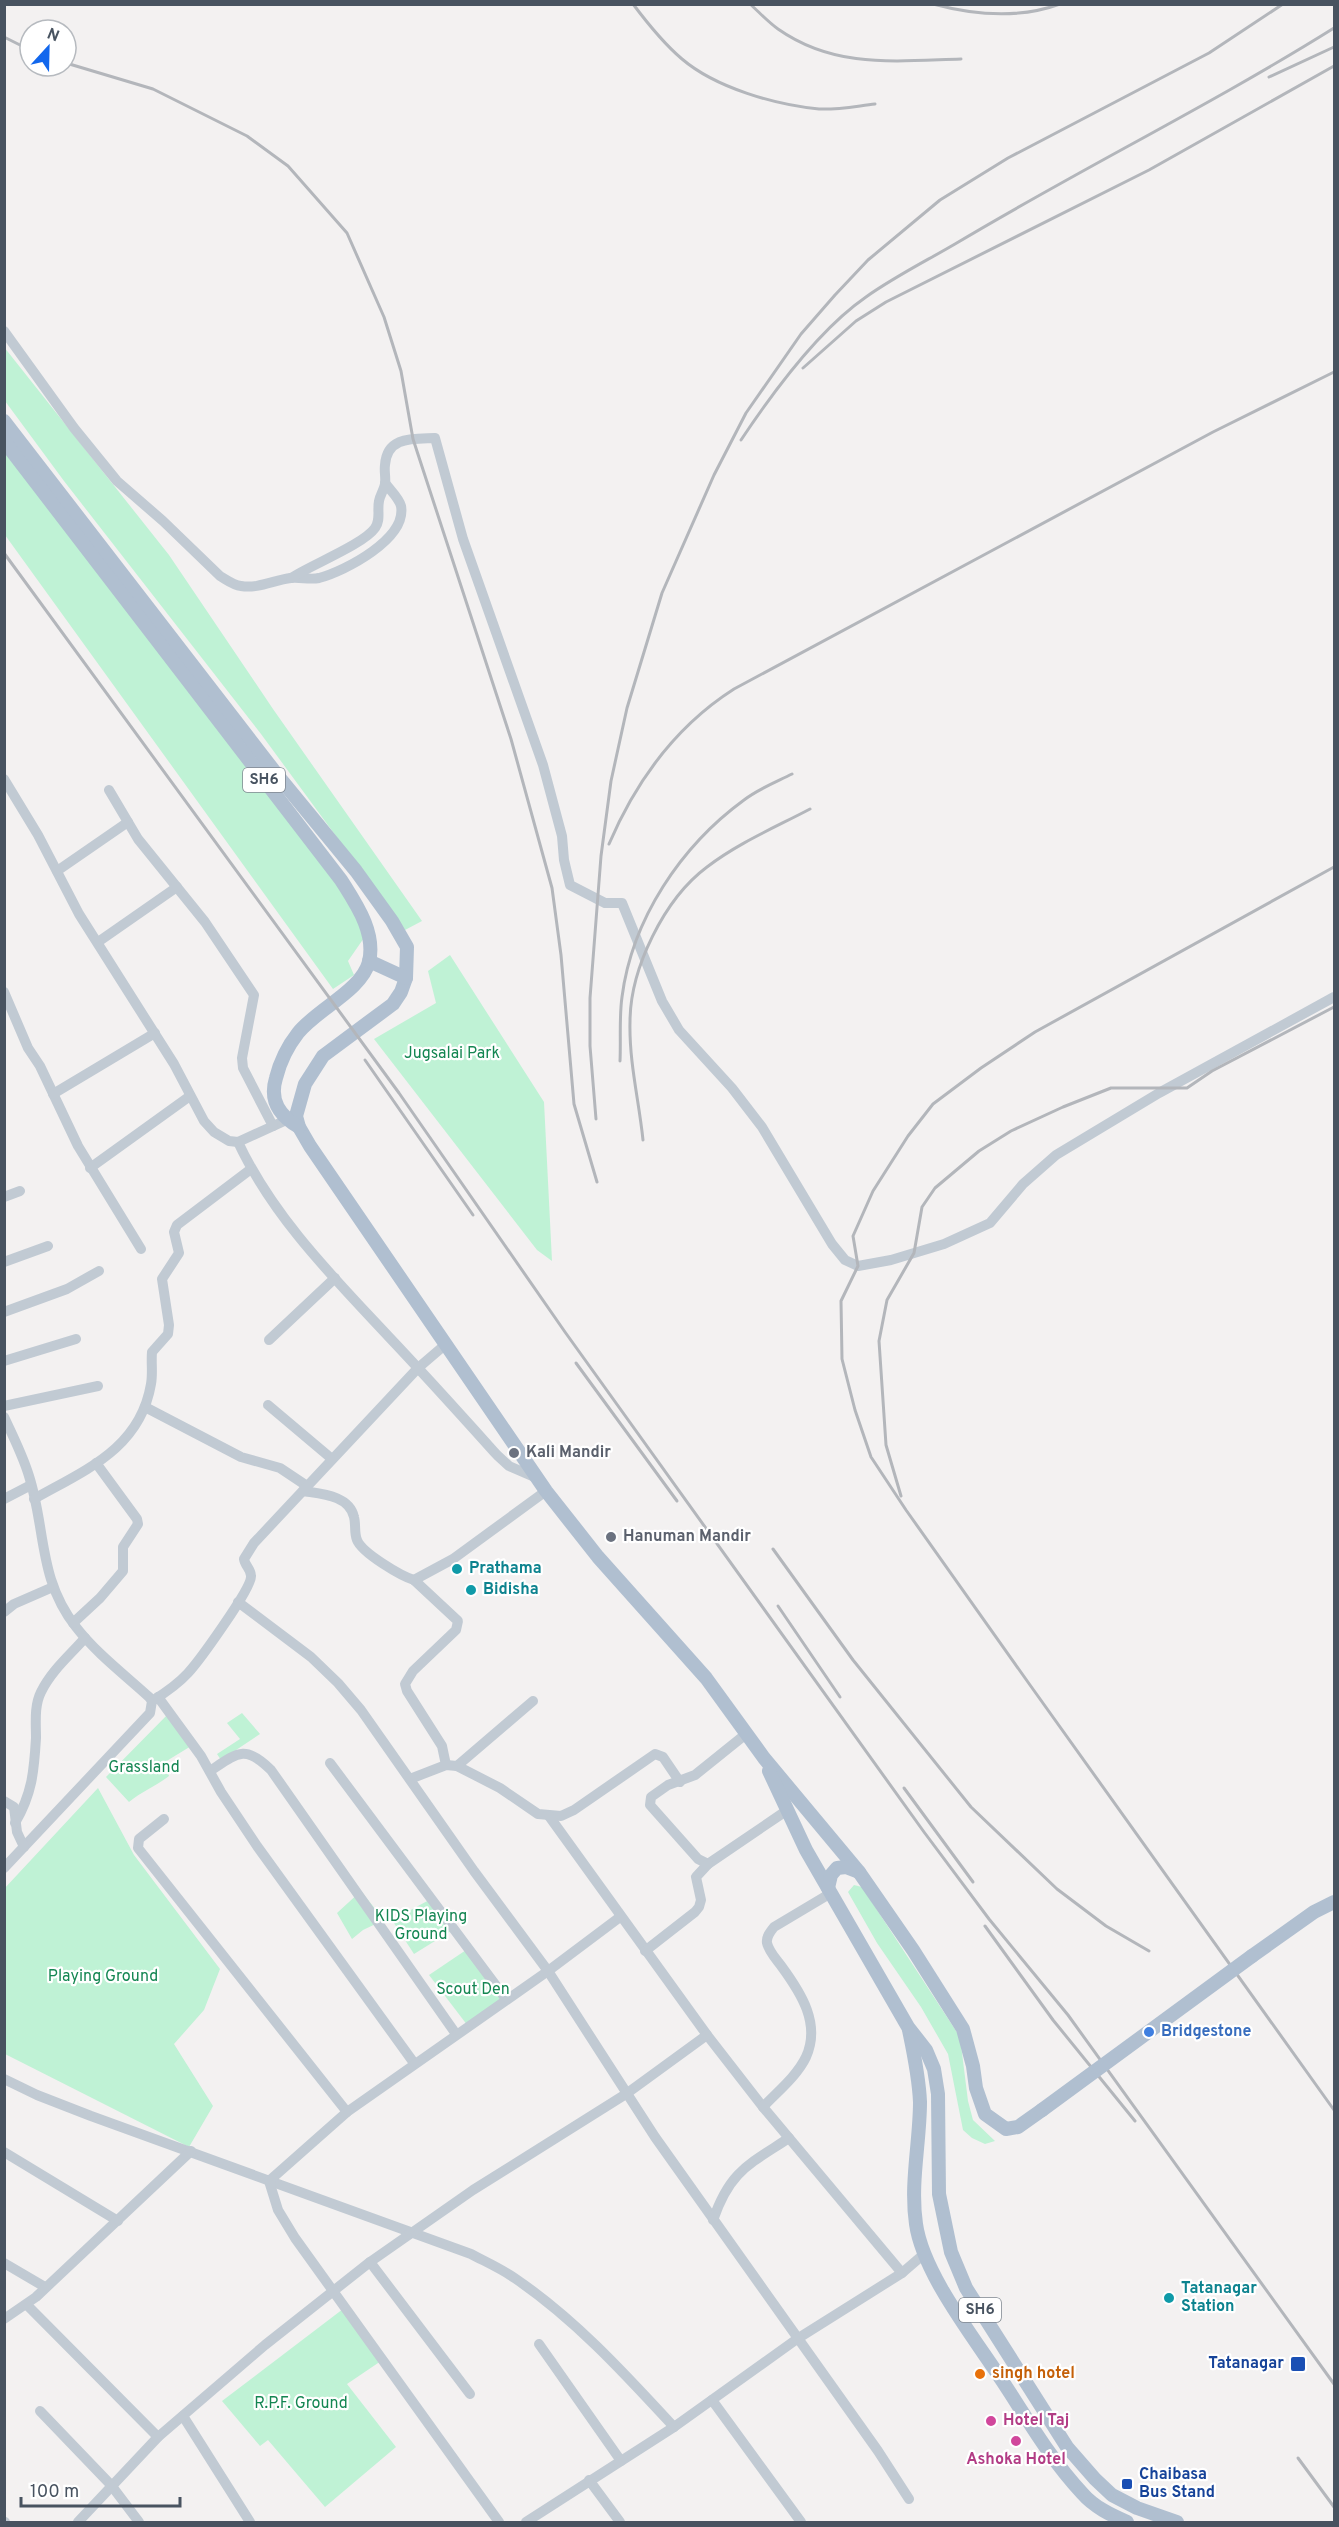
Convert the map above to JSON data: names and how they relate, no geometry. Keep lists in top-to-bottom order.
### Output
{
  "streets": {
    "main road": ["SH6"]
  },
  "parks": [
    "Jugsalai Park",
    "Grassland",
    "KIDS Playing Ground",
    "Playing Ground",
    "Scout Den",
    "R.P.F. Ground"
  ],
  "places": {
    "other": [
      "Kali Mandir",
      "Hanuman Mandir",
      "Prathama",
      "Bidisha",
      "Bridgestone",
      "Tatanagar Station",
      "singh hotel",
      "Hotel Taj",
      "Ashoka Hotel"
    ],
    "transit": ["Tatanagar", "Chaibasa Bus Stand"]
  },
  "scale_bar": "100 m",
  "north": "top"
}
